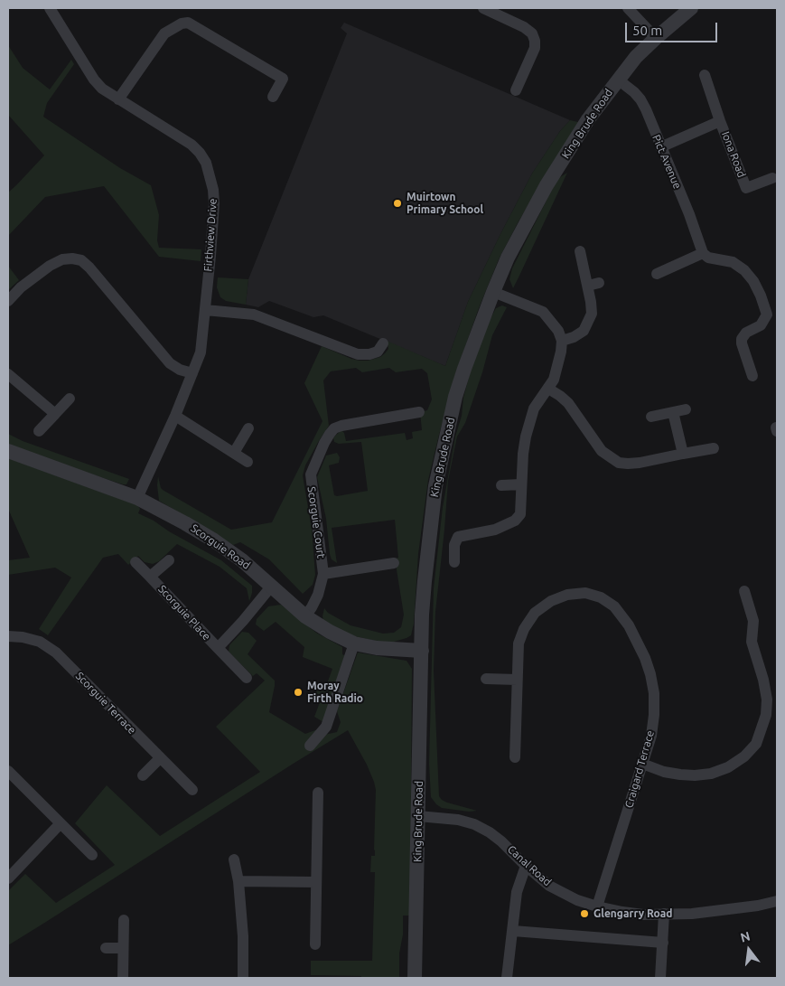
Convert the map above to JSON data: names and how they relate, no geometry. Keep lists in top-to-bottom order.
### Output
{
  "streets": {
    "street": [
      "King Brude Road",
      "Iona Road",
      "Pict Avenue",
      "Firthview Drive",
      "Scorguie Court",
      "Scorguie Road",
      "Scorguie Place",
      "Scorguie Terrace",
      "Craigard Terrace",
      "Canal Road"
    ]
  },
  "crossings": [
    ["King Brude Road", "Pict Avenue"],
    ["King Brude Road", "Scorguie Road"],
    ["King Brude Road", "Canal Road"],
    ["Iona Road", "Pict Avenue"],
    ["Firthview Drive", "Scorguie Road"],
    ["Scorguie Court", "Scorguie Road"],
    ["Scorguie Road", "Scorguie Place"],
    ["Craigard Terrace", "Canal Road"]
  ],
  "places": ["Muirtown Primary School", "Moray Firth Radio", "Glengarry Road"],
  "scale_bar": "50 m",
  "north": "top"
}
